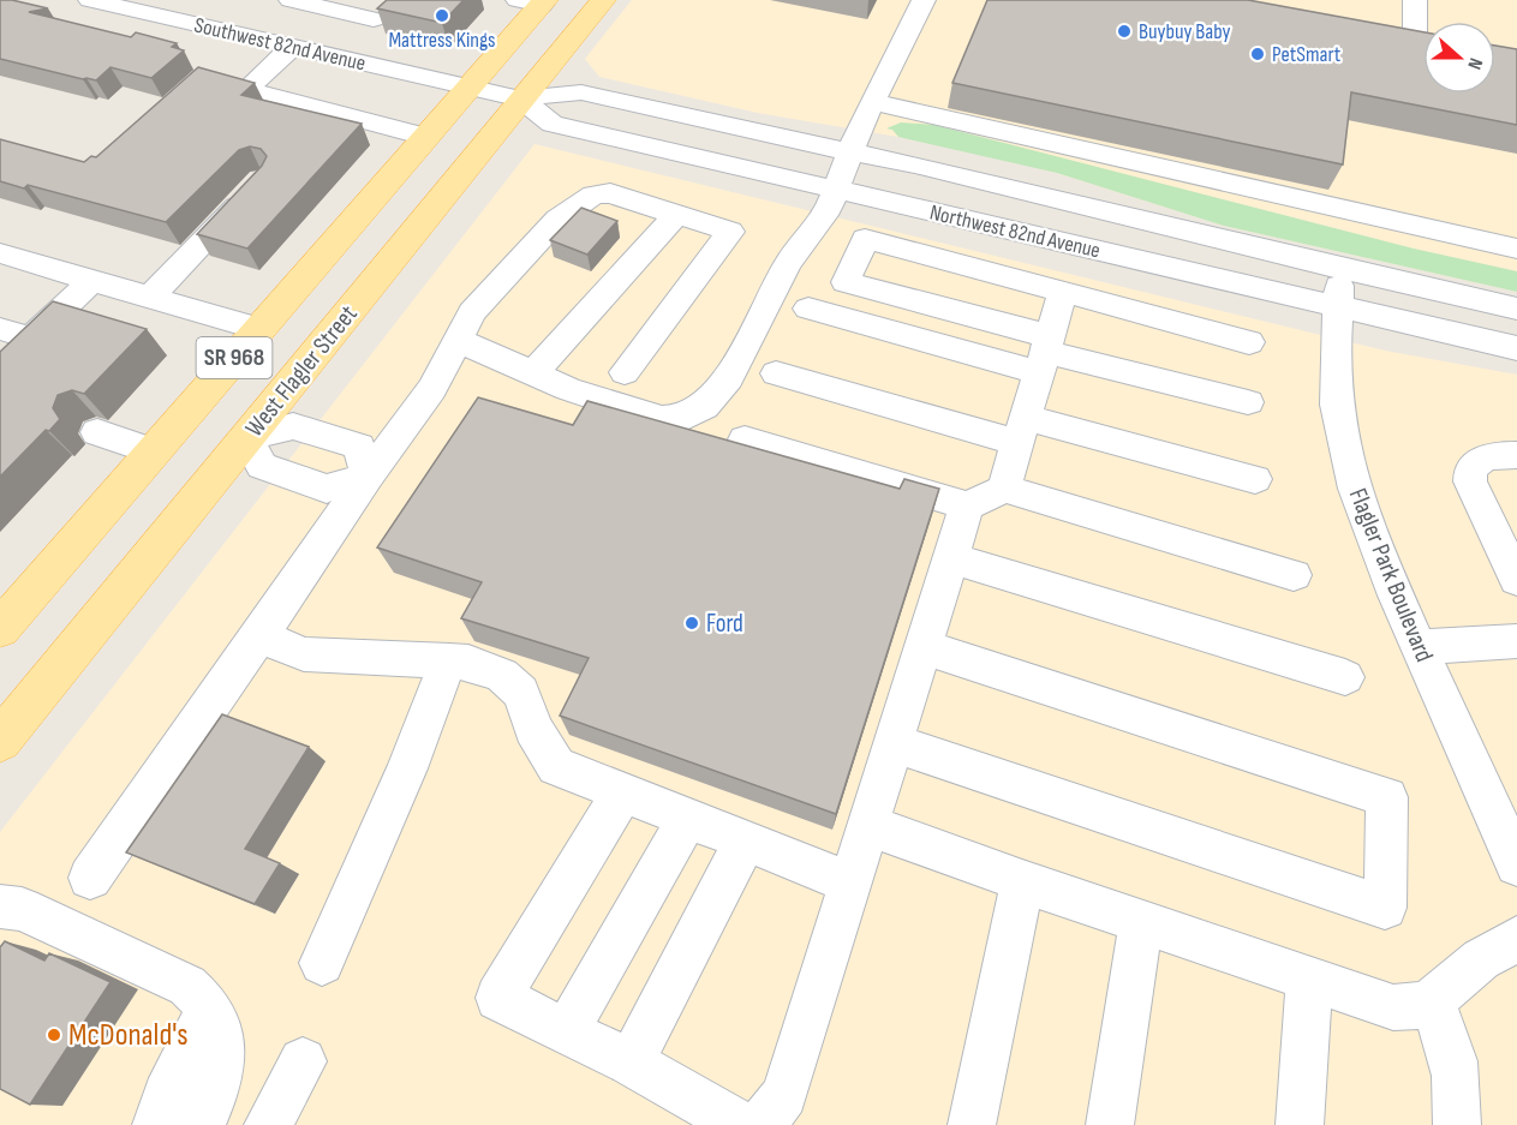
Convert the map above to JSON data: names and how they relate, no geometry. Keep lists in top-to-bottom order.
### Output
{
  "streets": {
    "main road": ["SR 968", "West Flagler Street"],
    "street": ["Southwest 82nd Avenue", "Northwest 82nd Avenue", "Flagler Park Boulevard"]
  },
  "crossings": [
    ["Southwest 82nd Avenue", "Northwest 82nd Avenue"],
    ["Southwest 82nd Avenue", "SR 968"],
    ["Northwest 82nd Avenue", "SR 968"],
    ["Northwest 82nd Avenue", "West Flagler Street"],
    ["Northwest 82nd Avenue", "Flagler Park Boulevard"]
  ],
  "places": [
    "Mattress Kings",
    "Buybuy Baby",
    "PetSmart",
    "Ford",
    "McDonald's"
  ],
  "north": "right"
}
